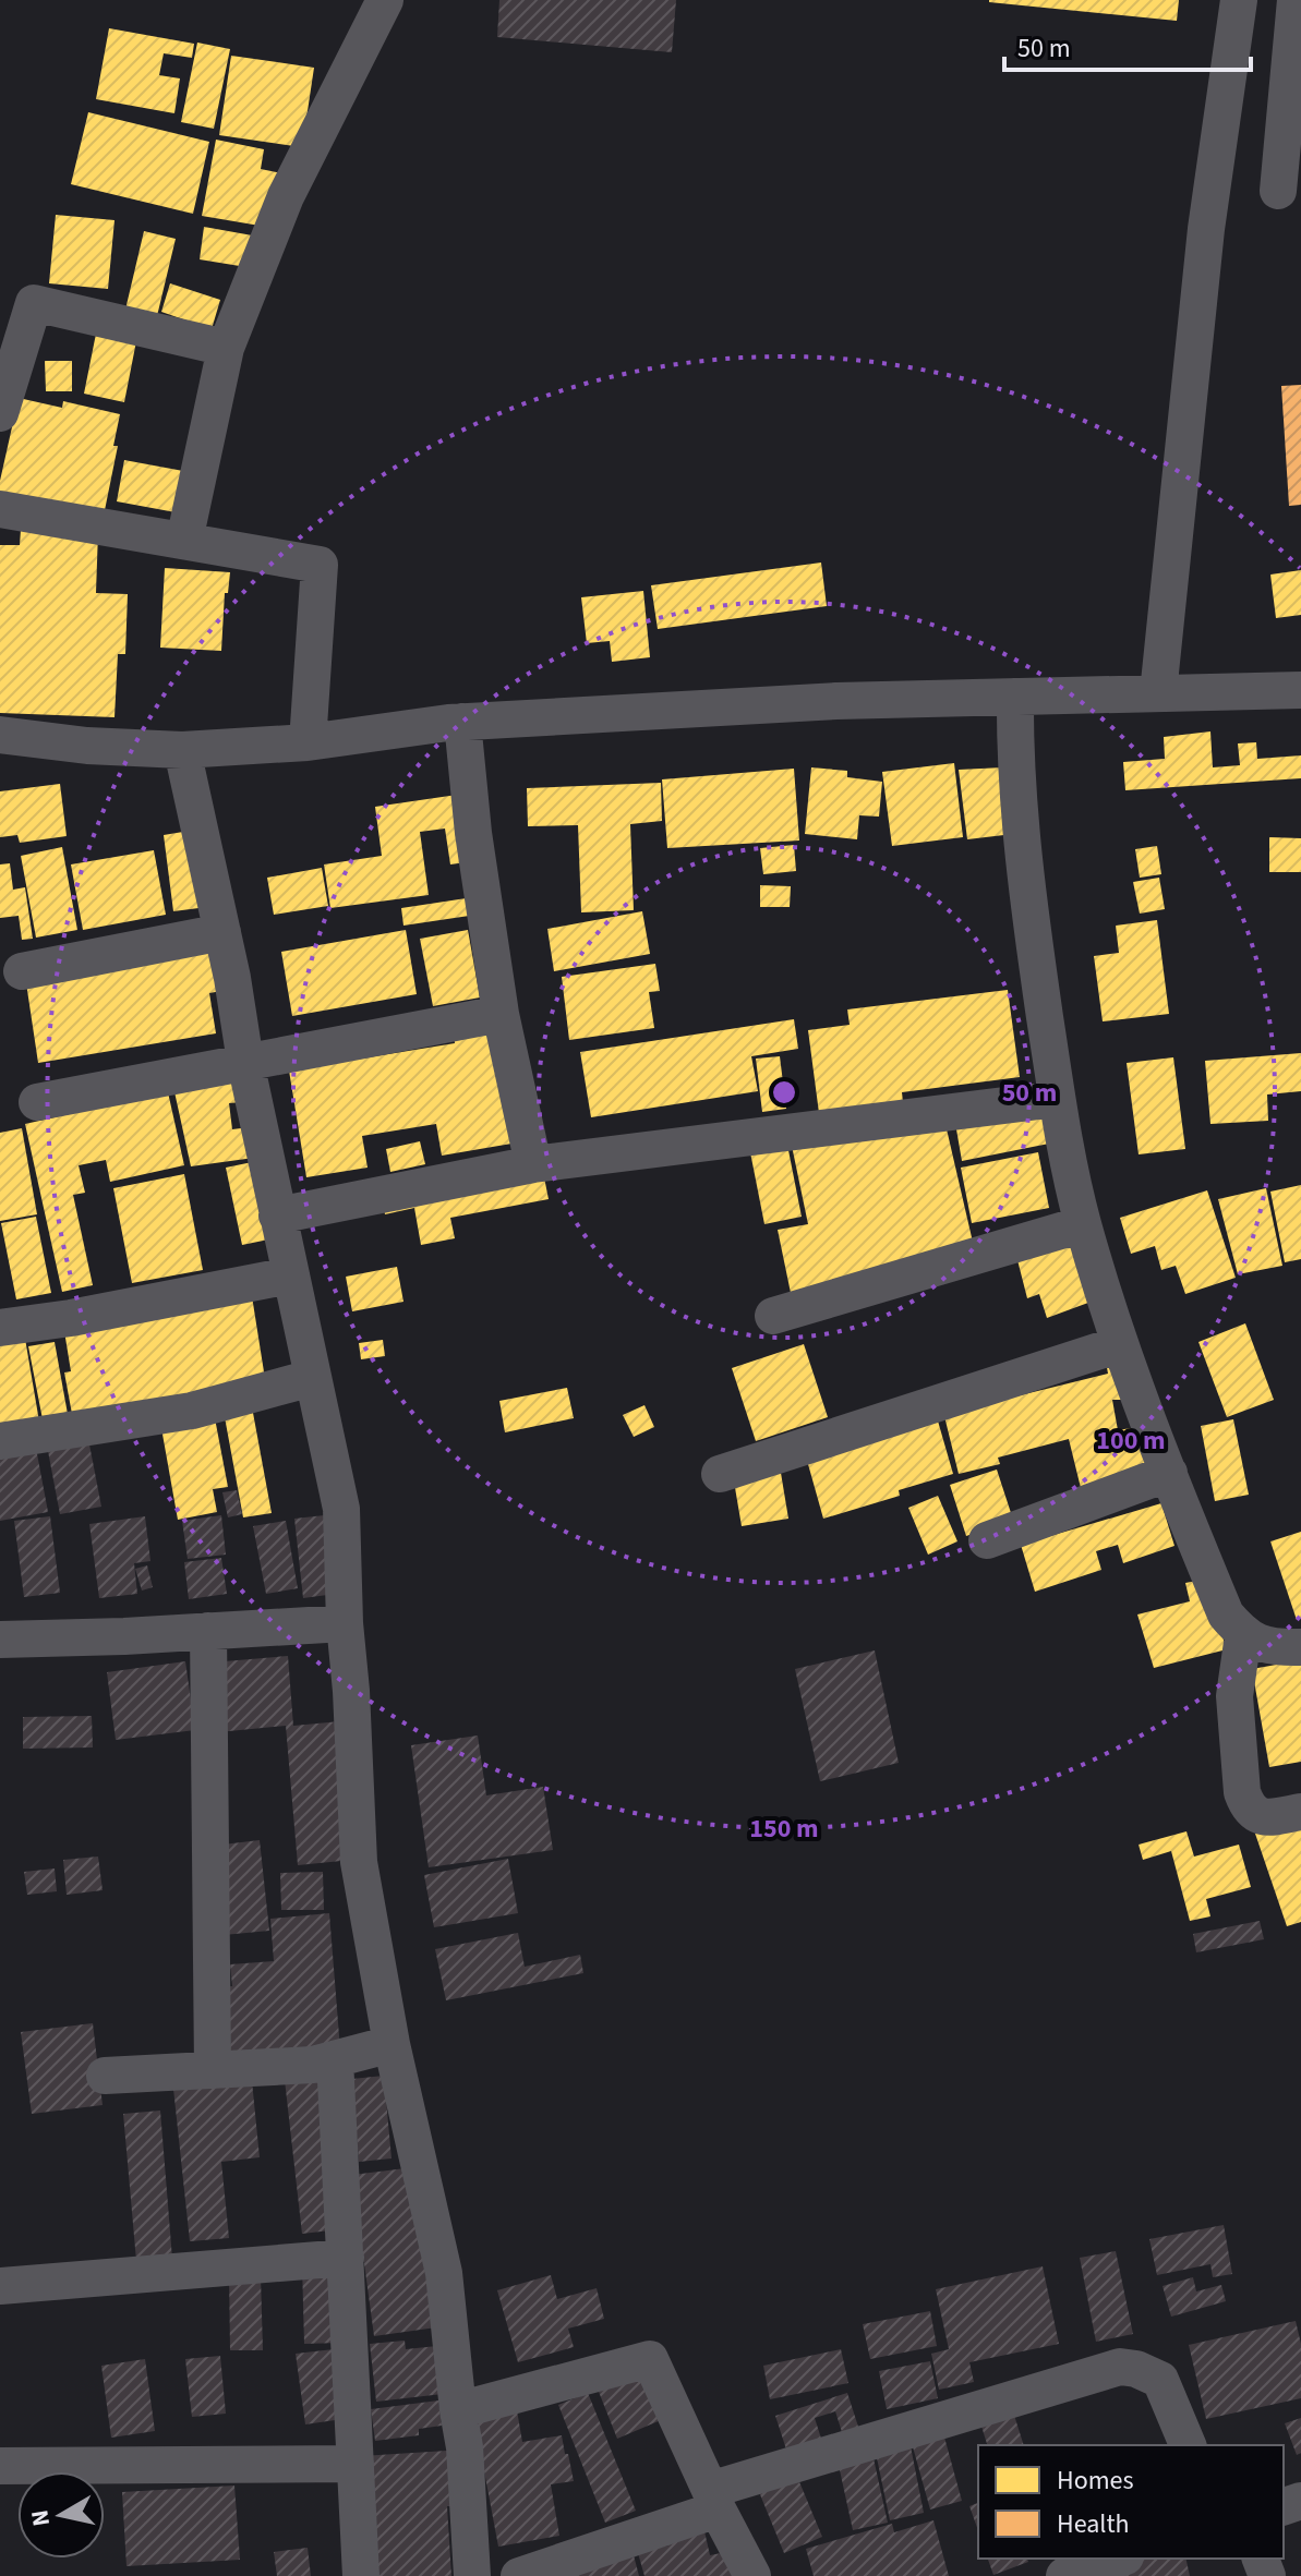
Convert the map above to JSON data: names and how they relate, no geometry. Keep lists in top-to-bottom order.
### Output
{
  "legend": ["Homes", "Health"],
  "scale_bar": "50 m",
  "north": "left",
  "rings": ["50 m", "100 m", "150 m"]
}
